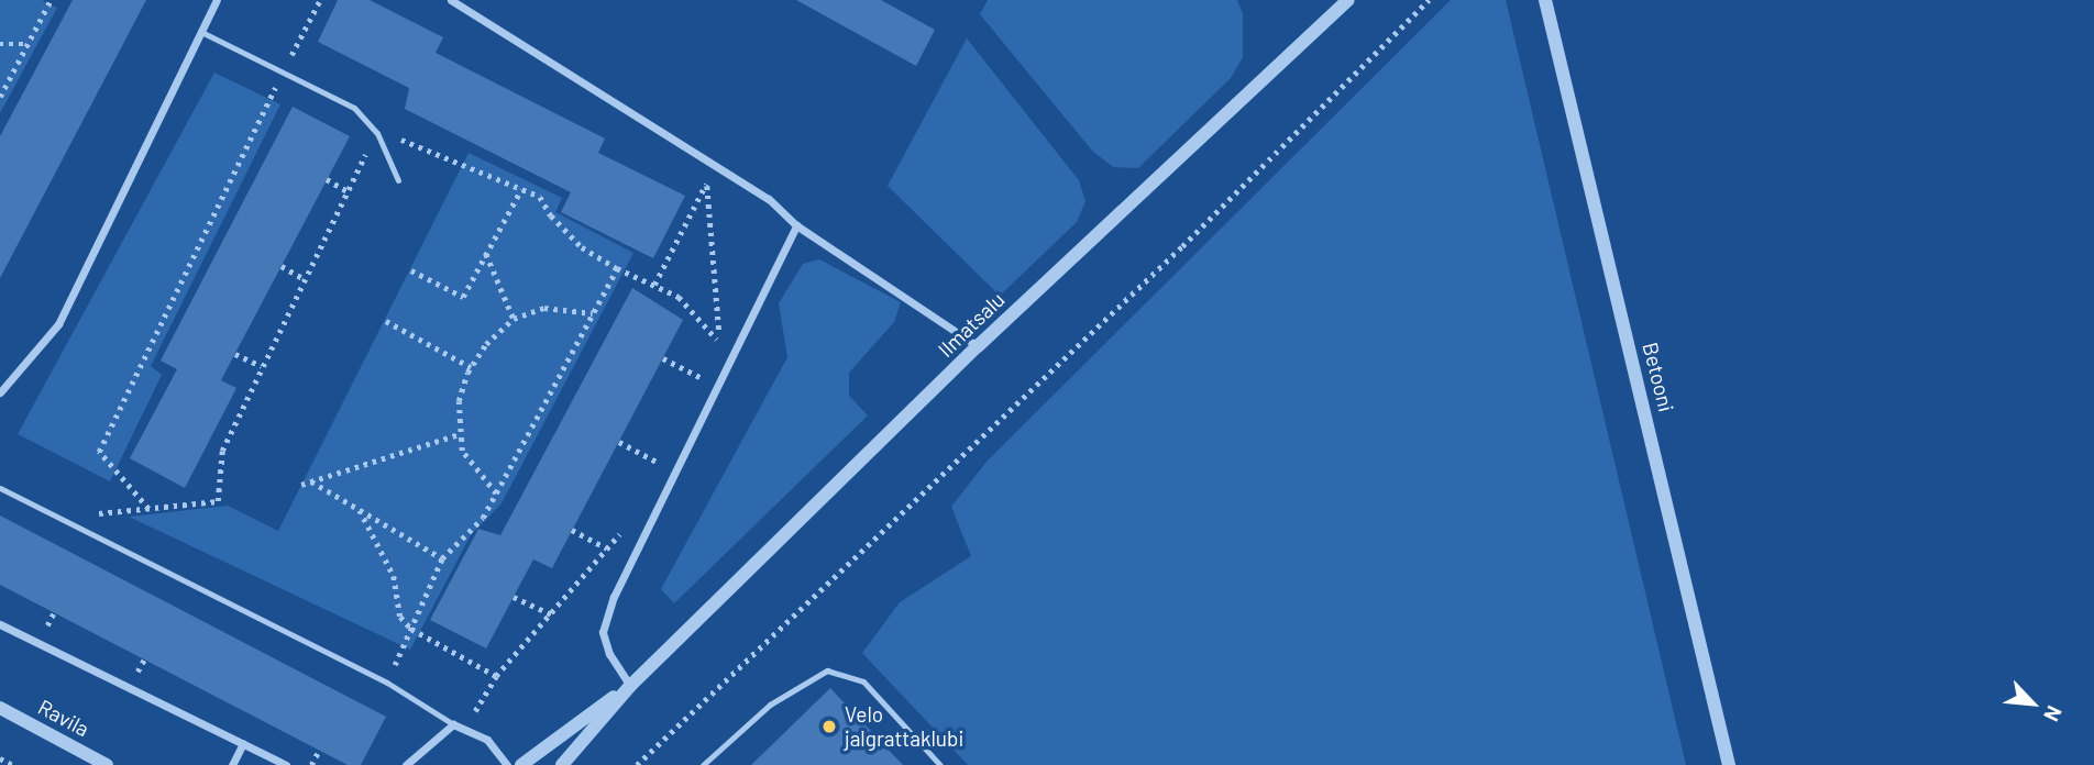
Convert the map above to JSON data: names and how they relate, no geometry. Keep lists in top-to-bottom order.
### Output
{
  "streets": {
    "street": ["Ilmatsalu", "Betooni", "Ravila"]
  },
  "places": ["Velo jalgrattaklubi"],
  "north": "bottom right"
}
